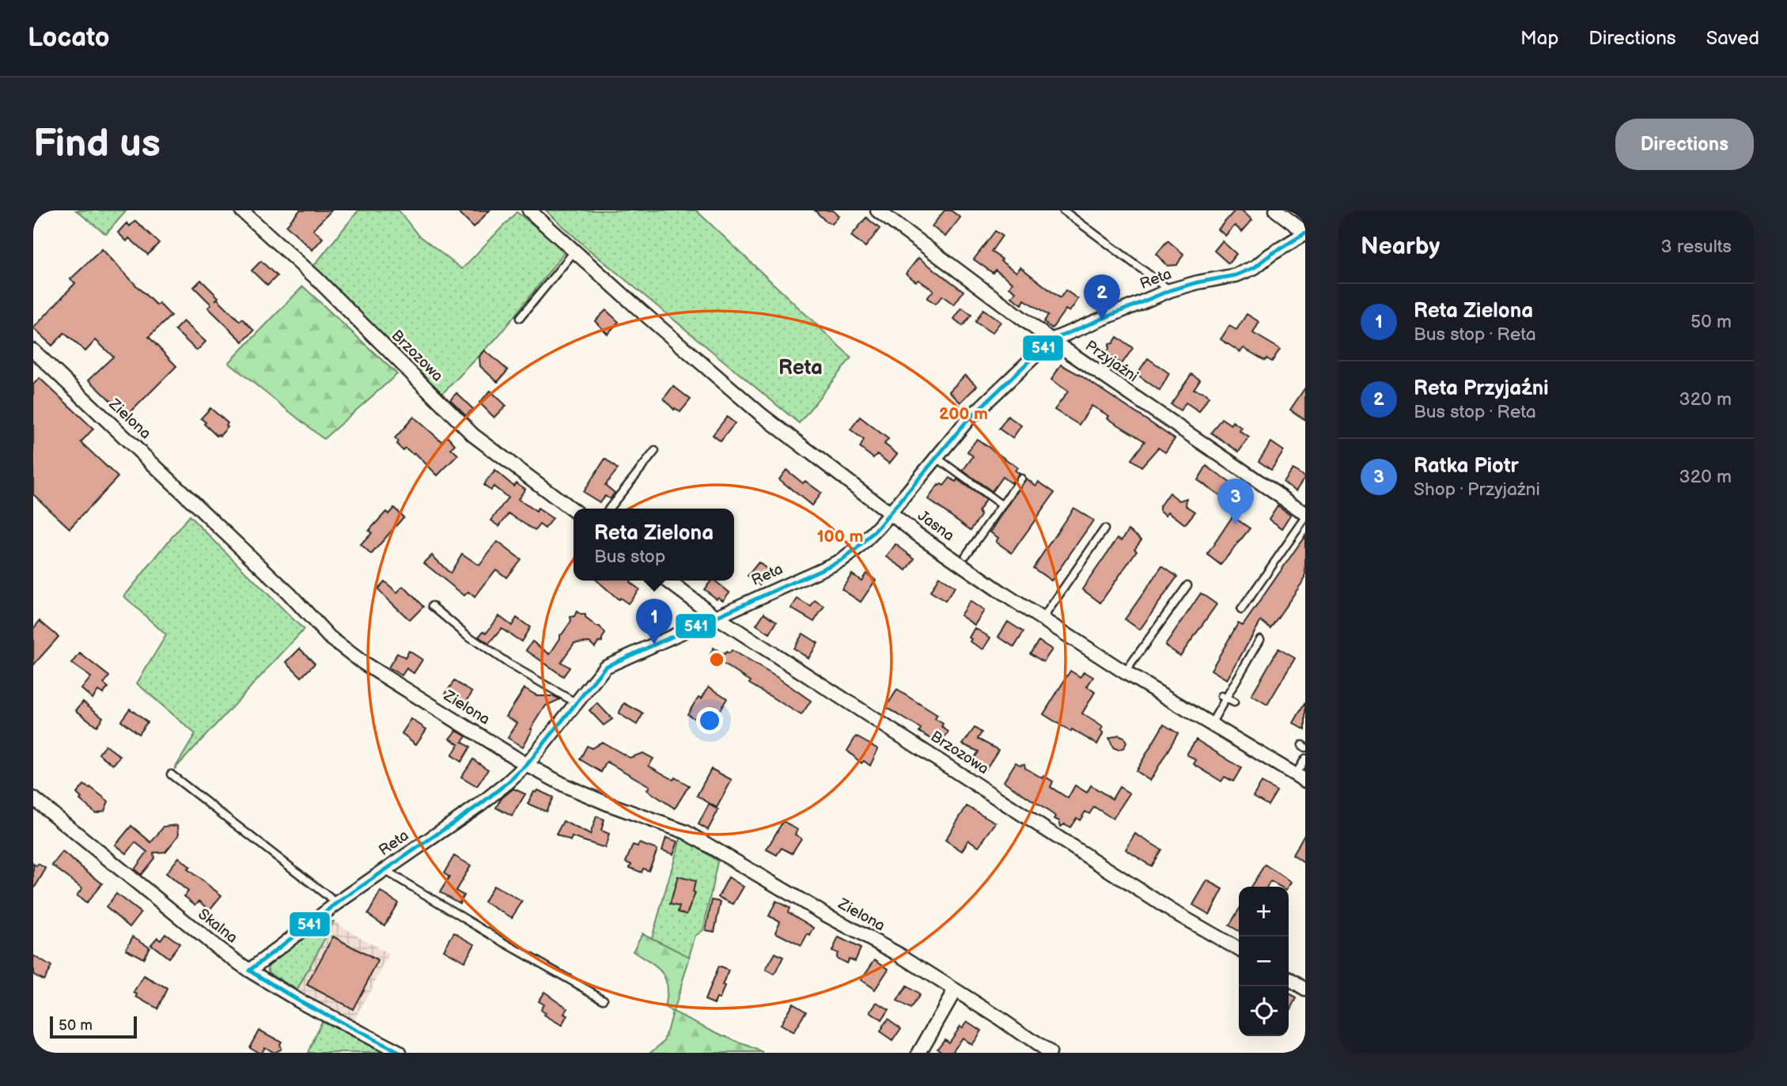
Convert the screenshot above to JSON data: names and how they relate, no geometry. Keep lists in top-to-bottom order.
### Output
{
  "streets": {
    "street": [
      "Reta",
      "Brzozowa",
      "Przyjaźni",
      "Zielona",
      "Jasna",
      "Skalna"
    ]
  },
  "crossings": [
    ["Reta", "Brzozowa"],
    ["Reta", "Przyjaźni"],
    ["Reta", "Zielona"],
    ["Reta", "Jasna"],
    ["Reta", "Skalna"]
  ],
  "districts": ["Reta"],
  "lines": ["transit line 541"],
  "scale_bar": "50 m",
  "page": {
    "header": "Locato",
    "nav": ["Map", "Directions", "Saved"],
    "buttons": "Directions",
    "title": "Find us",
    "heading": ["Nearby", "3 results"],
    "pins": ["2", "3", "1"],
    "list": [
      {
        "mark": "1",
        "name": "Reta Zielona",
        "note": "Bus stop · Reta",
        "value": "50 m"
      },
      {
        "mark": "2",
        "name": "Reta Przyjaźni",
        "note": "Bus stop · Reta",
        "value": "320 m"
      },
      {
        "mark": "3",
        "name": "Ratka Piotr",
        "note": "Shop · Przyjaźni",
        "value": "320 m"
      }
    ],
    "popup": ["Reta Zielona", "Bus stop"],
    "map_buttons": ["+", "−"],
    "scale": "50 m"
  },
  "rings": ["200 m", "100 m"]
}
